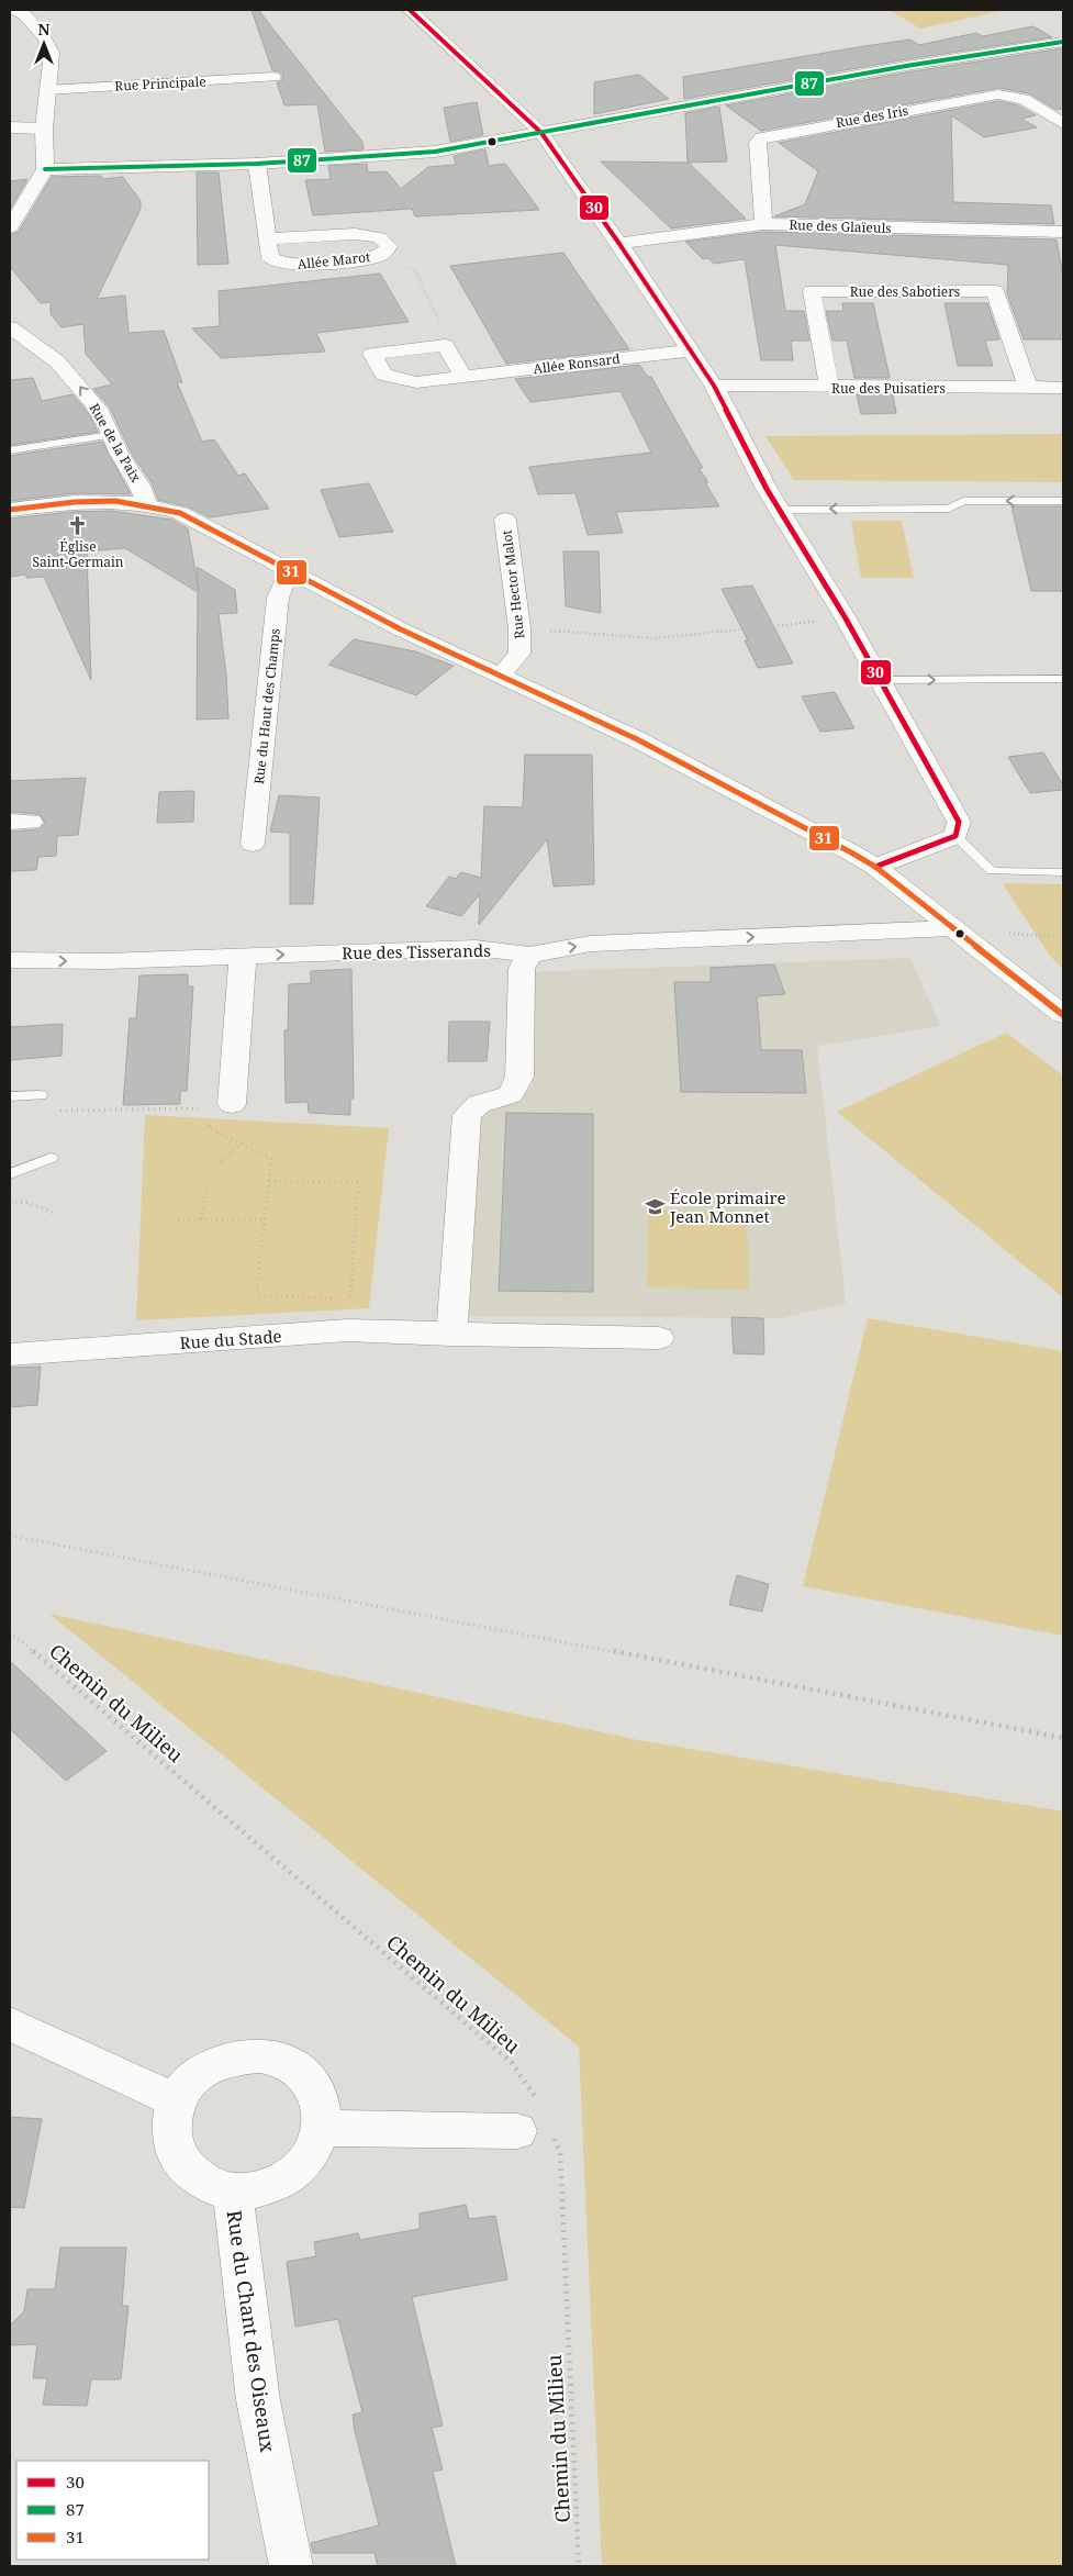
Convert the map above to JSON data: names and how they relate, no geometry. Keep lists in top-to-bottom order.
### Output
{
  "streets": {
    "street": [
      "Rue Principale",
      "Rue des Iris",
      "Rue des Glaïeuls",
      "Allée Marot",
      "Rue des Sabotiers",
      "Allée Ronsard",
      "Rue des Puisatiers",
      "Rue de la Paix",
      "Rue Hector Malot",
      "Rue du Haut des Champs",
      "Rue des Tisserands",
      "Rue du Stade",
      "Rue du Chant des Oiseaux"
    ],
    "path": ["Chemin du Milieu"]
  },
  "crossings": [
    ["Rue des Iris", "Rue des Glaïeuls"],
    ["Rue des Sabotiers", "Rue des Puisatiers"],
    ["Rue de la Paix", "Rue Hector Malot"],
    ["Rue de la Paix", "Rue du Haut des Champs"],
    ["Rue de la Paix", "Rue des Tisserands"]
  ],
  "one_way": ["Rue des Tisserands"],
  "places": {
    "church": ["Église Saint-Germain"],
    "school or university": ["École primaire Jean Monnet"]
  },
  "lines": ["transit line 30", "transit line 87", "transit line 31"],
  "legend": ["30", "87", "31"],
  "north": "top"
}
